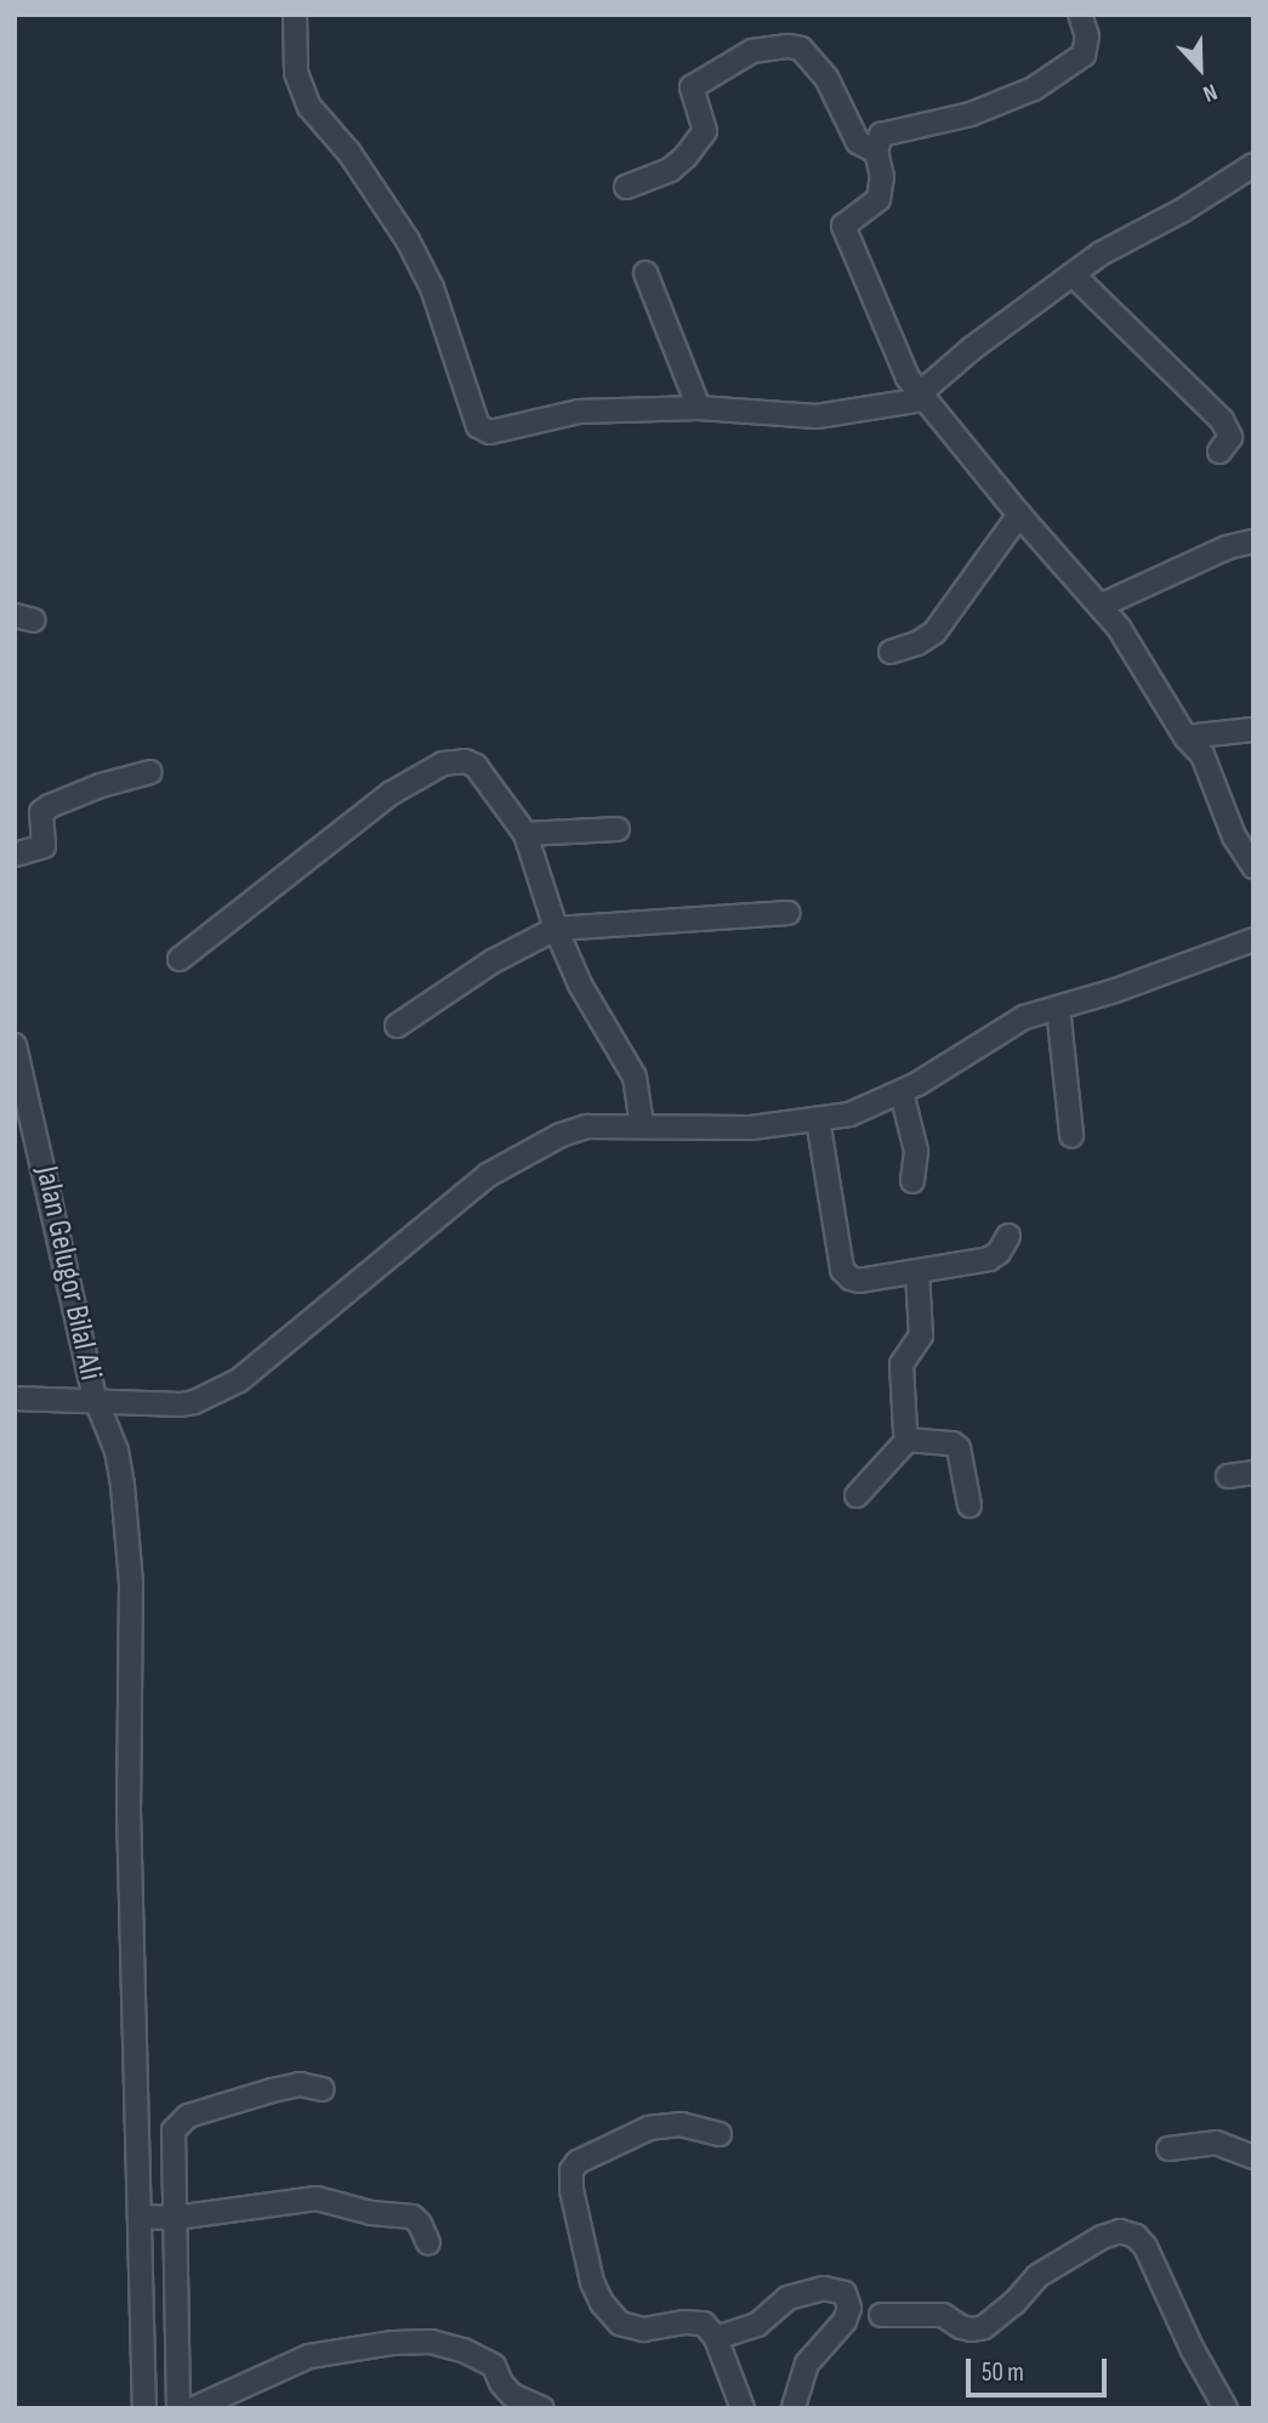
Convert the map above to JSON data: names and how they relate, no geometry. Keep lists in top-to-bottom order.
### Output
{
  "streets": {
    "street": ["Jalan Gelugor Bilal Ali"]
  },
  "scale_bar": "50 m",
  "north": "bottom"
}
